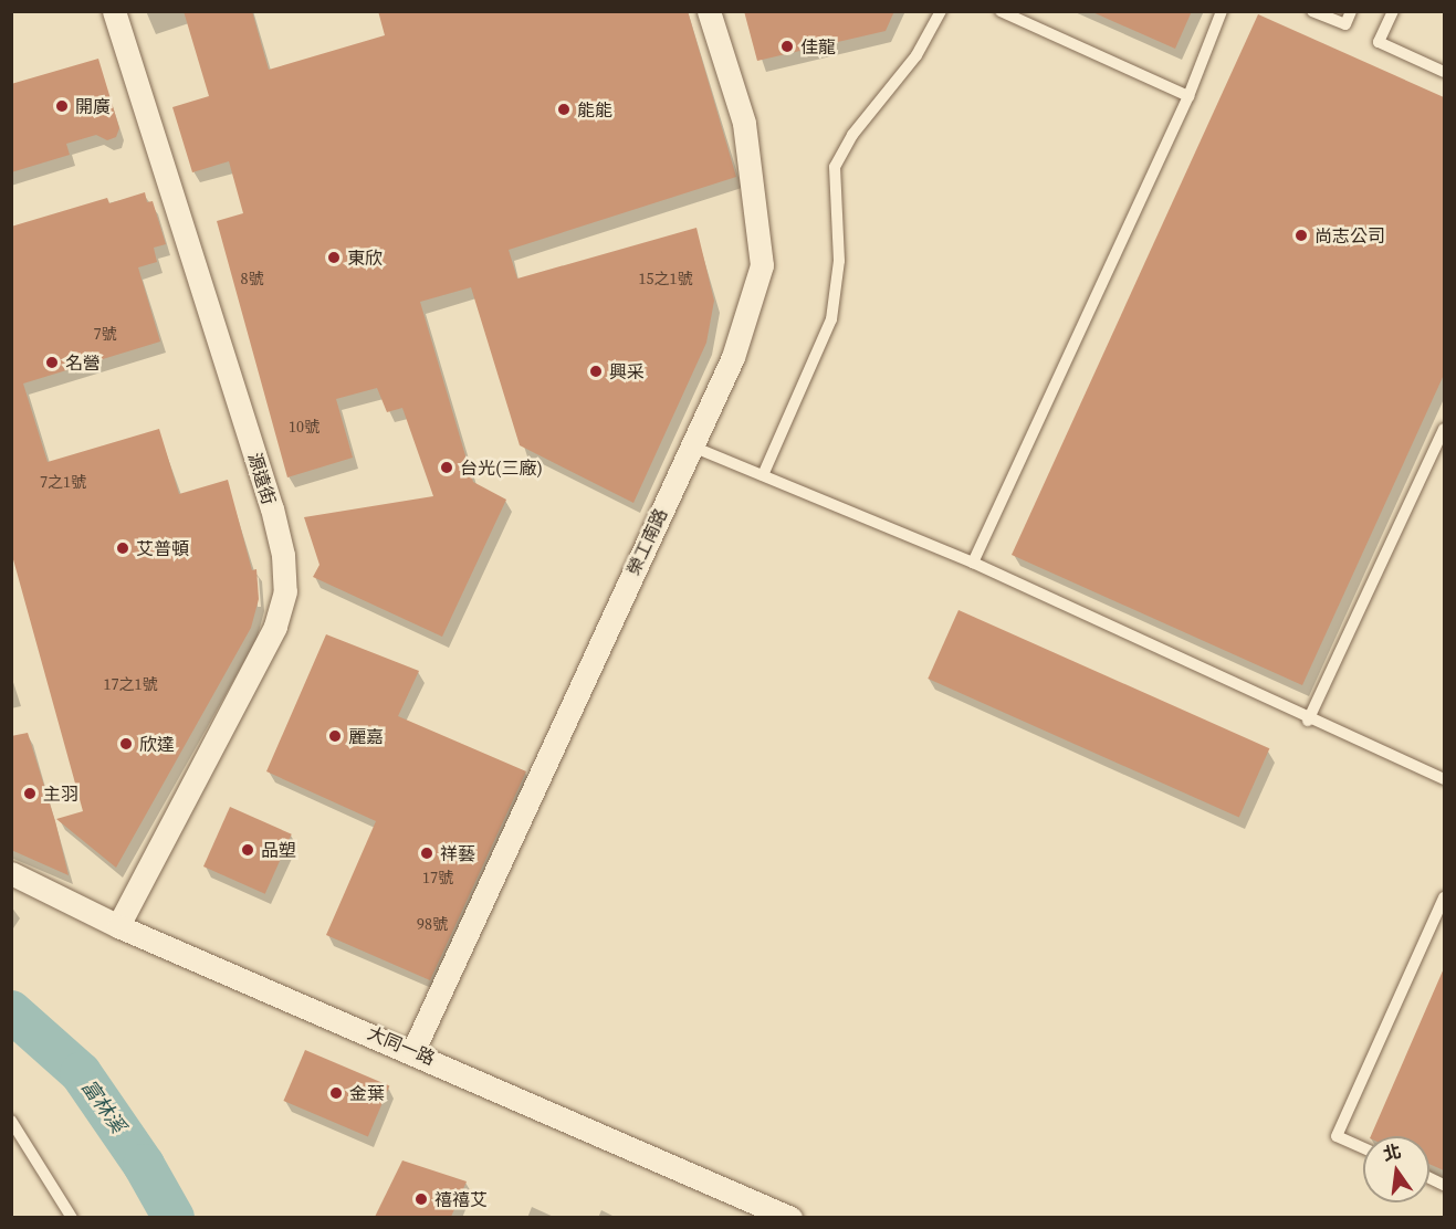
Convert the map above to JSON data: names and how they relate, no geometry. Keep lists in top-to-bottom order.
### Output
{
  "streets": {
    "street": ["源遠街", "榮工南路", "大同一路"]
  },
  "crossings": [
    ["源遠街", "大同一路"],
    ["榮工南路", "大同一路"]
  ],
  "water": ["富林溪"],
  "places": [
    "佳龍",
    "開廣",
    "能能",
    "尚志公司",
    "東欣",
    "名營",
    "興采",
    "台光(三廠)",
    "艾普頓",
    "麗嘉",
    "欣達",
    "主羽",
    "品塑",
    "祥藝",
    "金葉",
    "禧禧艾"
  ],
  "house_numbers": [
    "8號",
    "15之1號",
    "7號",
    "10號",
    "7之1號",
    "17之1號",
    "17號",
    "98號"
  ],
  "north": "top"
}
